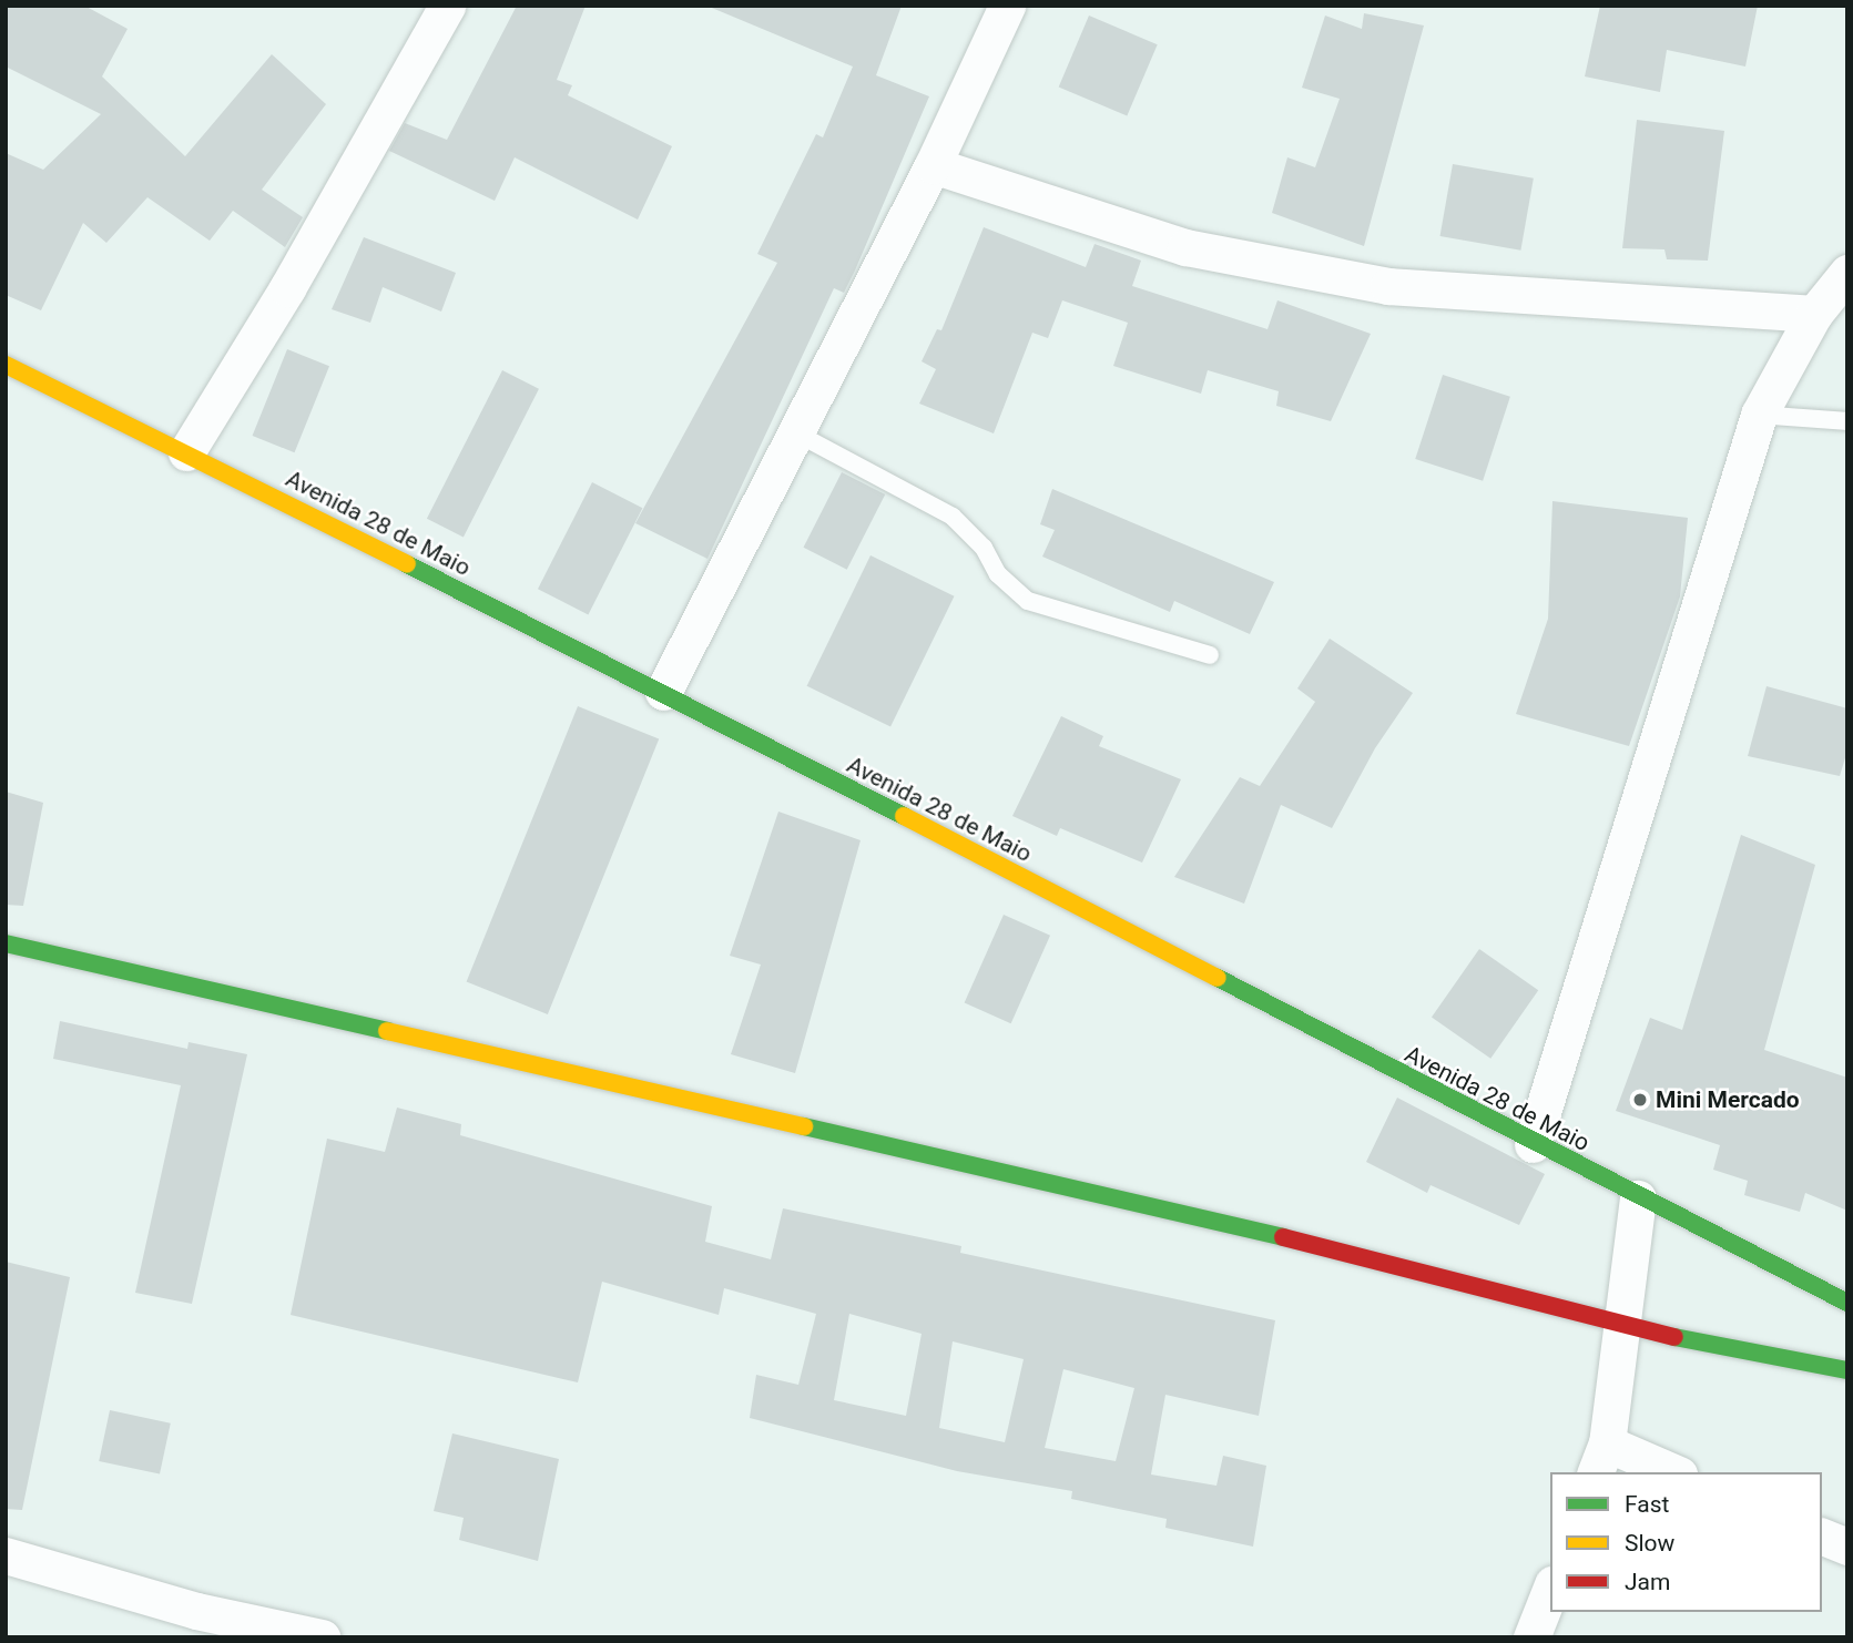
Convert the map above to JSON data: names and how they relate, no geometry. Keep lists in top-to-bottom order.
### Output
{
  "streets": {
    "street": ["Avenida 28 de Maio"]
  },
  "places": ["Mini Mercado"],
  "legend": ["Fast", "Slow", "Jam"]
}
